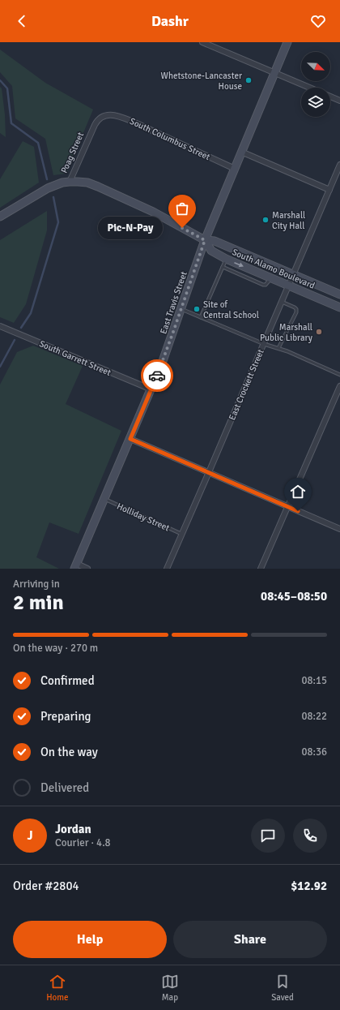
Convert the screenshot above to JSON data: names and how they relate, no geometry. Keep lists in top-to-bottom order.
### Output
{
  "streets": {
    "street": [
      "South Columbus Street",
      "Poag Street",
      "South Alamo Boulevard",
      "East Travis Street",
      "South Garrett Street",
      "East Crockett Street"
    ],
    "lane": ["Holliday Street"]
  },
  "crossings": [
    ["South Columbus Street", "Poag Street"],
    ["South Columbus Street", "East Travis Street"],
    ["Poag Street", "South Alamo Boulevard"],
    ["South Alamo Boulevard", "East Travis Street"],
    ["South Alamo Boulevard", "East Crockett Street"],
    ["East Travis Street", "South Garrett Street"],
    ["East Travis Street", "Holliday Street"],
    ["East Crockett Street", "Holliday Street"]
  ],
  "places": [
    "Whetstone-Lancaster House",
    "Marshall City Hall",
    "Pic-N-Pay",
    "Site of Central School",
    "Marshall Public Library"
  ],
  "north": "bottom right",
  "page": {
    "header": "Dashr",
    "bubble": "Pic-N-Pay",
    "heading": ["2 min", "Arriving in", "08:45–08:50"],
    "panel": [
      "Jordan",
      "Courier · 4.8",
      "Order #2804",
      "$12.92"
    ],
    "bar": "On the way · 270 m",
    "list": [
      ["Confirmed", "08:15"],
      ["Preparing", "08:22"],
      ["On the way", "08:36"],
      "Delivered"
    ],
    "round": "J",
    "buttons": ["Help", "Share"],
    "tabs": ["Home", "Map", "Saved"]
  }
}
